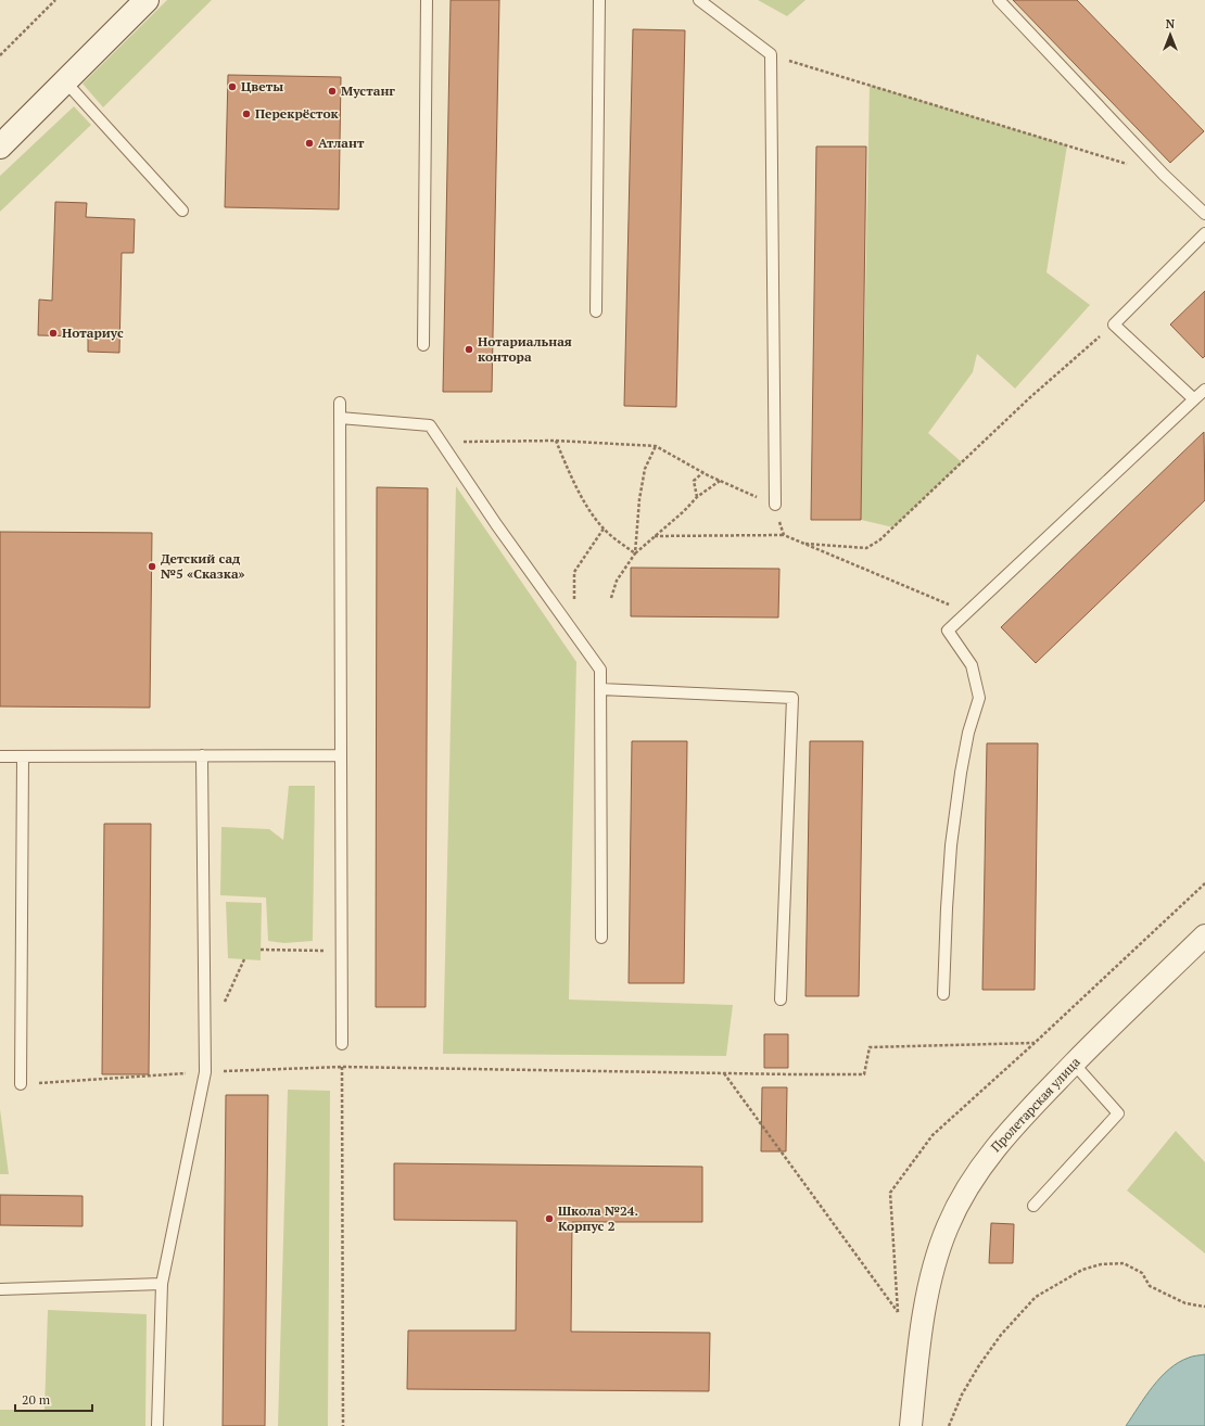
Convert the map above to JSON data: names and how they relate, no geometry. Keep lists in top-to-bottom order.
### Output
{
  "streets": {
    "street": ["Пролетарская улица"]
  },
  "places": [
    "Цветы",
    "Мустанг",
    "Перекрёсток",
    "Атлант",
    "Нотариус",
    "Нотариальная контора",
    "Детский сад №5 «Сказка»",
    "Школа №24. Корпус 2"
  ],
  "scale_bar": "20 m",
  "north": "top"
}
